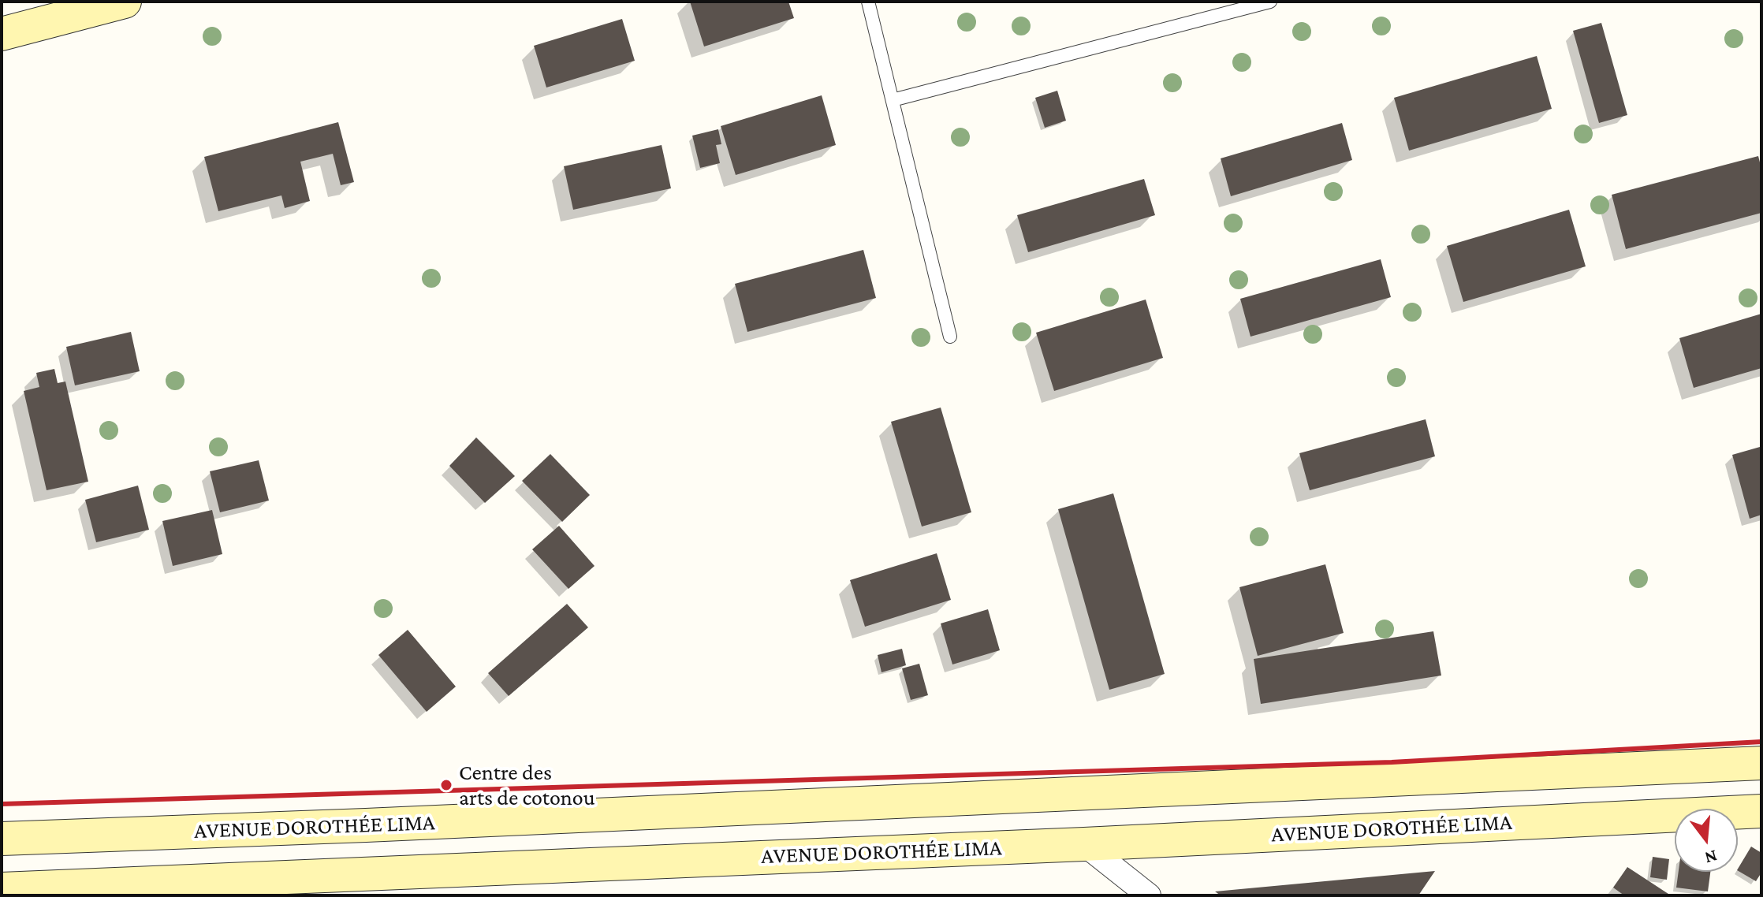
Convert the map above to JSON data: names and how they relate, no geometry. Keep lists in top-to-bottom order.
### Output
{
  "streets": {
    "main road": ["AVENUE DOROTHÉE LIMA"]
  },
  "places": ["Centre des arts de cotonou"],
  "north": "bottom"
}
